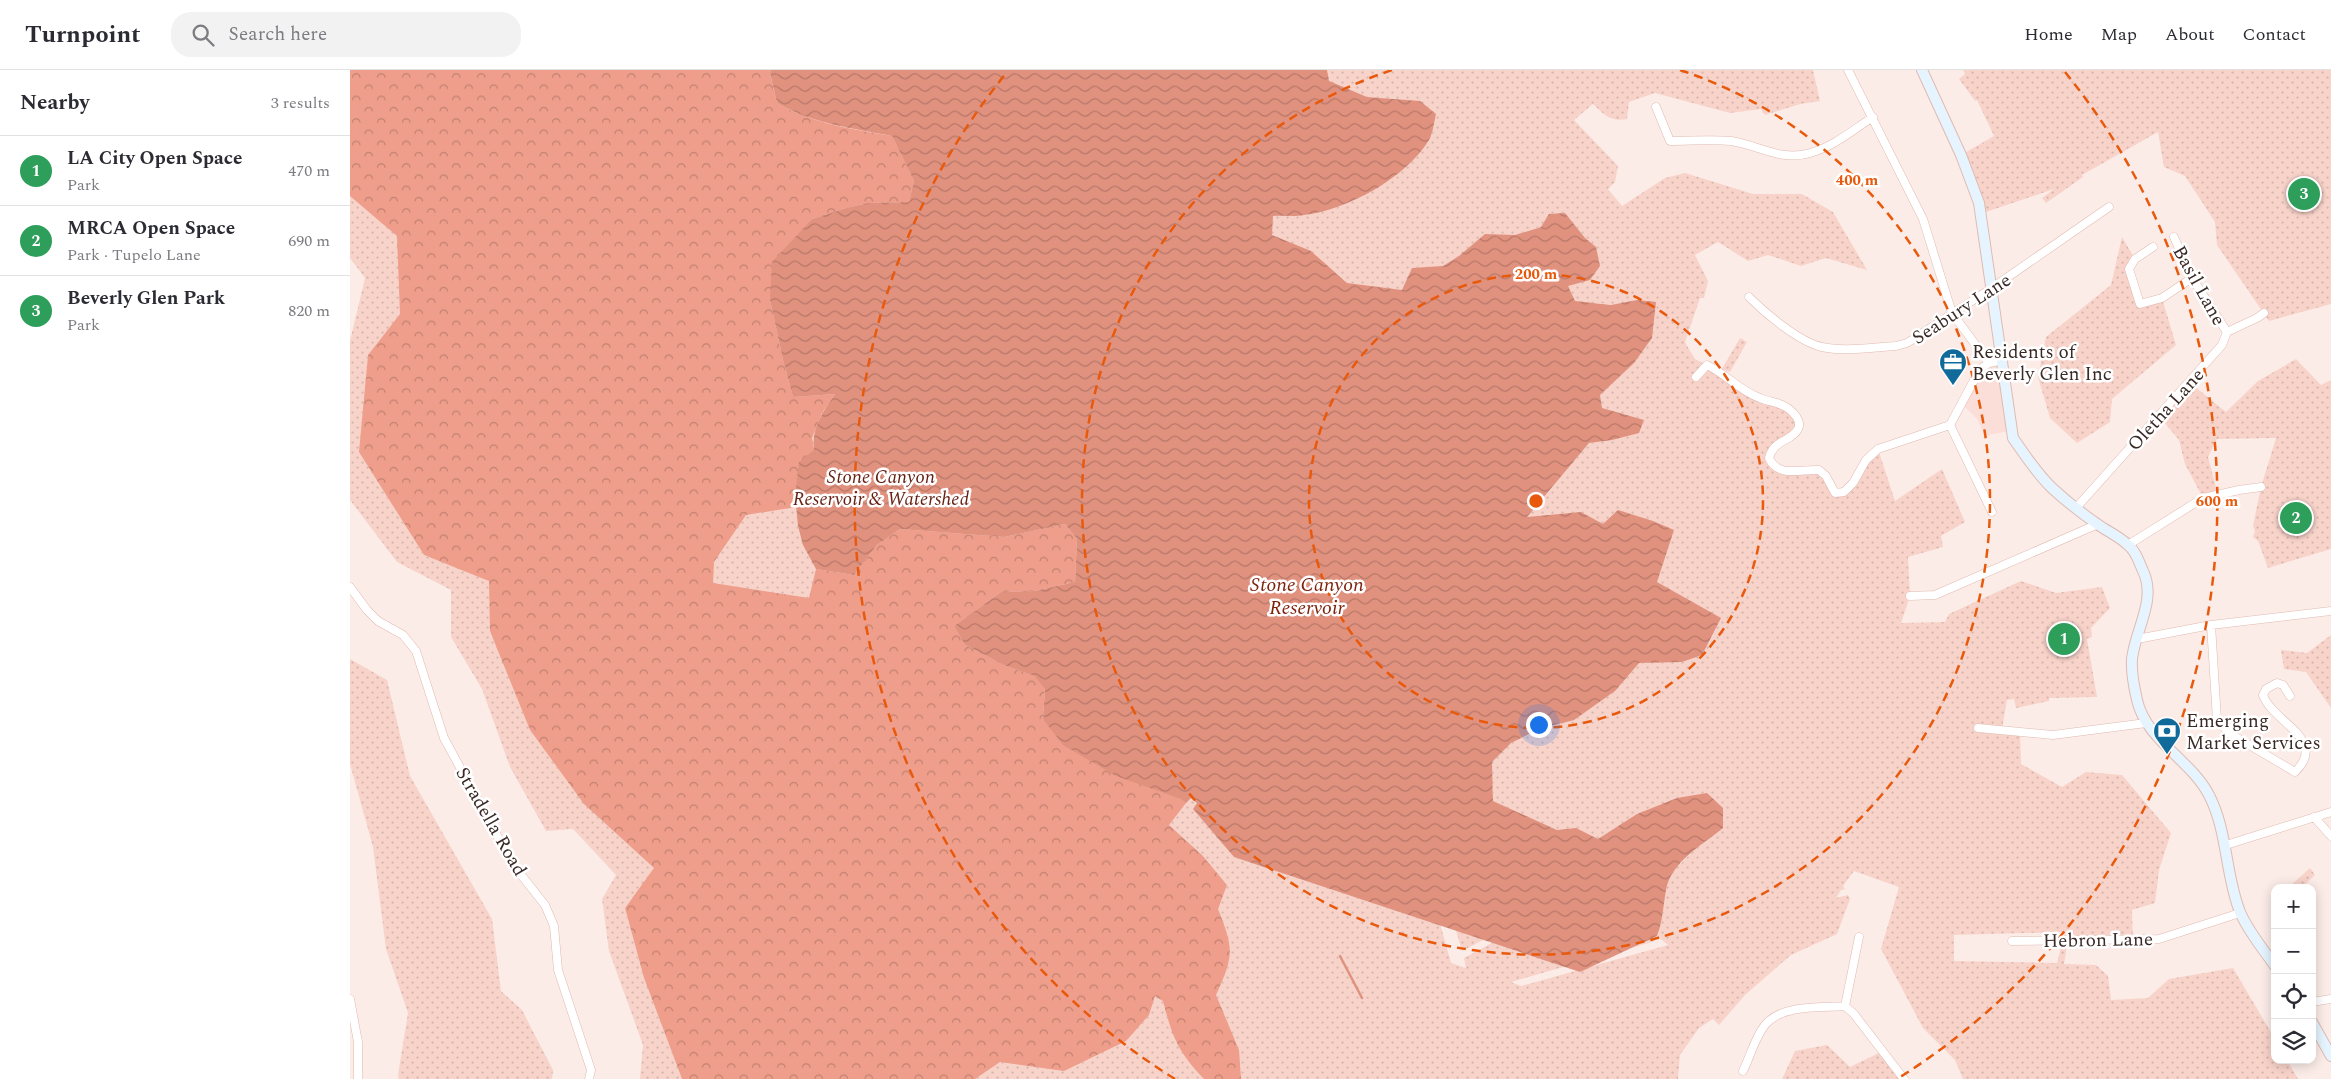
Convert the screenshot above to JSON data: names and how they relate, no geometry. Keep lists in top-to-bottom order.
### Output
{
  "streets": {
    "street": [
      "Basil Lane",
      "Seabury Lane",
      "Oletha Lane",
      "Stradella Road",
      "Hebron Lane"
    ]
  },
  "crossings": [
    ["Basil Lane", "Oletha Lane"]
  ],
  "water": ["Stone Canyon Reservoir"],
  "parks": ["Stone Canyon Reservoir & Watershed"],
  "places": {
    "office": ["Residents of Beverly Glen Inc"],
    "bank": ["Emerging Market Services"]
  },
  "page": {
    "header": "Turnpoint",
    "search": "Search here",
    "nav": [
      "Home",
      "Map",
      "About",
      "Contact"
    ],
    "heading": ["Nearby", "3 results"],
    "list": [
      {
        "mark": "1",
        "name": "LA City Open Space",
        "note": "Park",
        "value": "470 m"
      },
      {
        "mark": "2",
        "name": "MRCA Open Space",
        "note": "Park · Tupelo Lane",
        "value": "690 m"
      },
      {
        "mark": "3",
        "name": "Beverly Glen Park",
        "note": "Park",
        "value": "820 m"
      }
    ],
    "pins": ["3", "2", "1"],
    "map_buttons": ["+", "−"]
  },
  "rings": ["400 m", "200 m", "600 m"]
}
